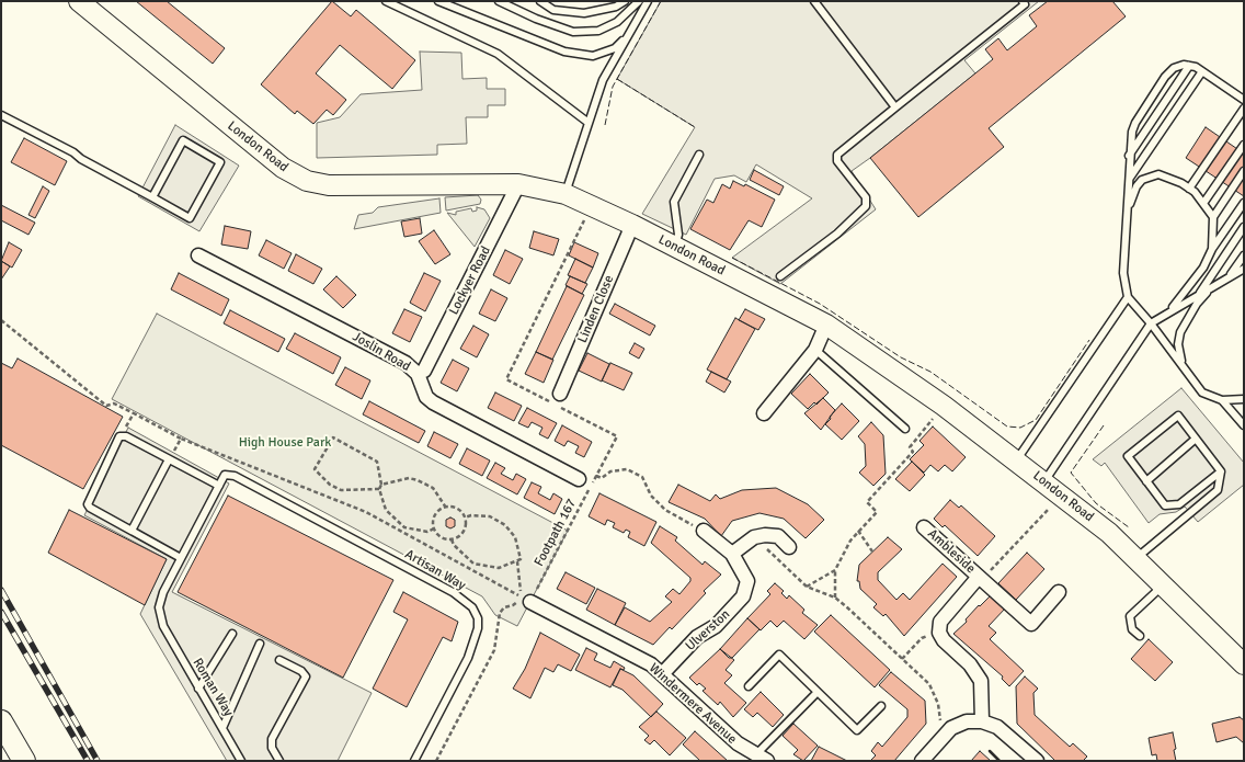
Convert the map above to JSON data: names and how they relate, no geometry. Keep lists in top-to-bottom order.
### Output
{
  "streets": {
    "street": [
      "London Road",
      "Lockyer Road",
      "Linden Close",
      "Joslin Road",
      "Ambleside",
      "Ulverston",
      "Windermere Avenue"
    ],
    "lane": ["Artisan Way", "Roman Way"],
    "path": ["Footpath 167"]
  },
  "crossings": [
    ["London Road", "Lockyer Road"],
    ["London Road", "Linden Close"],
    ["Lockyer Road", "Joslin Road"],
    ["Joslin Road", "Footpath 167"],
    ["Footpath 167", "Windermere Avenue"],
    ["Ulverston", "Windermere Avenue"]
  ],
  "parks": ["High House Park"]
}
